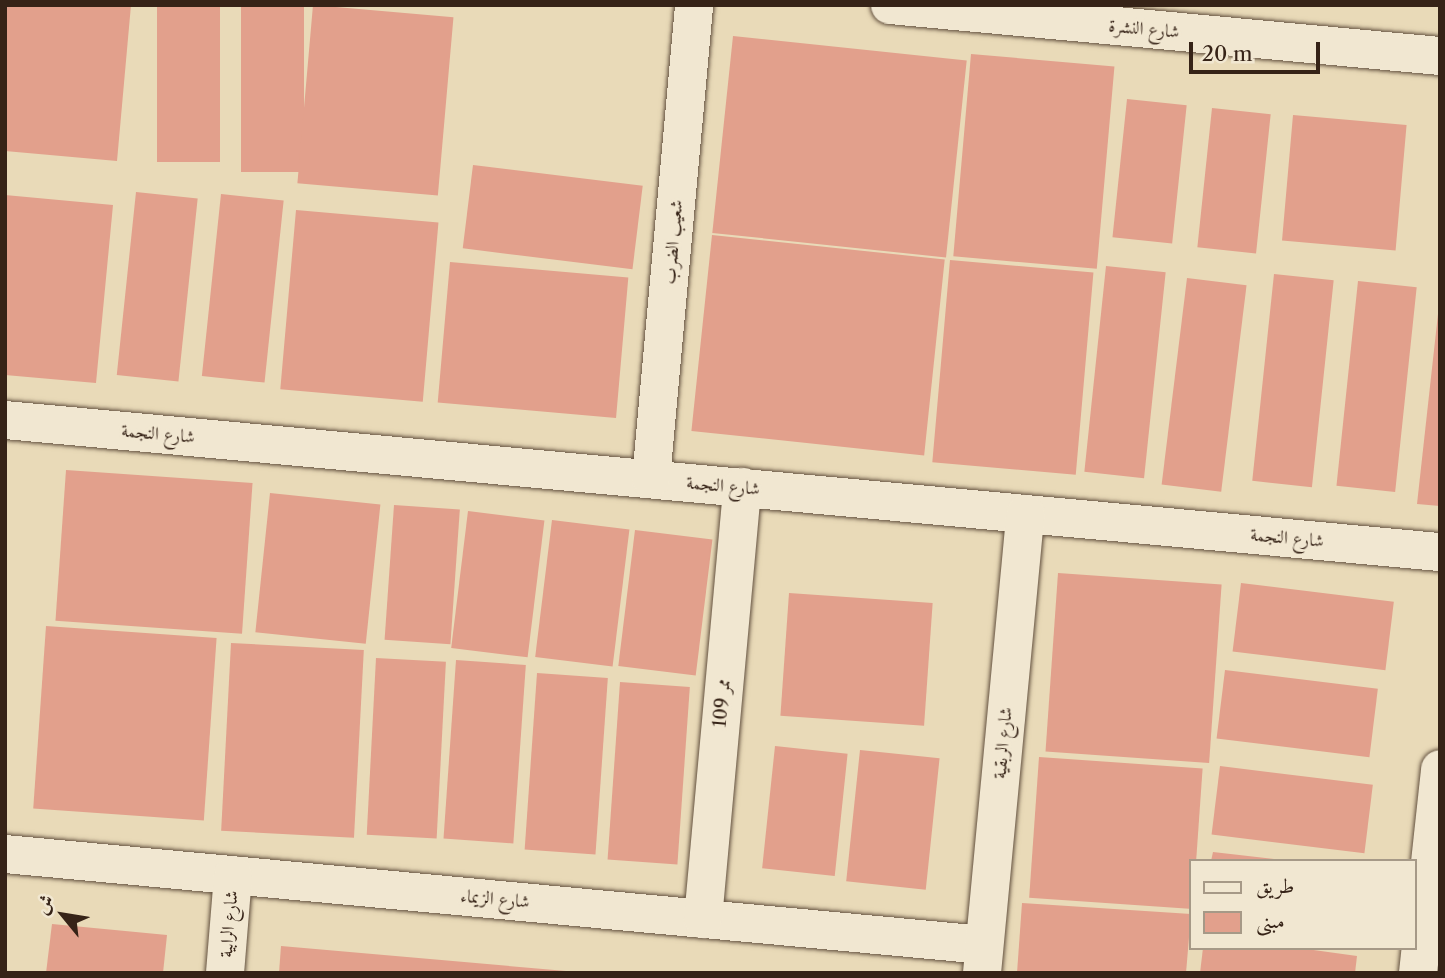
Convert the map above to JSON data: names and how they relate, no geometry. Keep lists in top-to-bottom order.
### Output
{
  "streets": {
    "street": [
      "شارع النشرة",
      "شعيب الضرب",
      "شارع النجمة",
      "ممر 109",
      "شارع الربقية",
      "شارع الزيماء",
      "شارع الرابية"
    ]
  },
  "crossings": [
    ["شعيب الضرب", "شارع النجمة"],
    ["شارع النجمة", "ممر 109"],
    ["شارع النجمة", "شارع الربقية"],
    ["ممر 109", "شارع الزيماء"],
    ["شارع الربقية", "شارع الزيماء"],
    ["شارع الزيماء", "شارع الرابية"]
  ],
  "legend": ["طريق", "مبنى"],
  "scale_bar": "20 m",
  "north": "top left"
}
